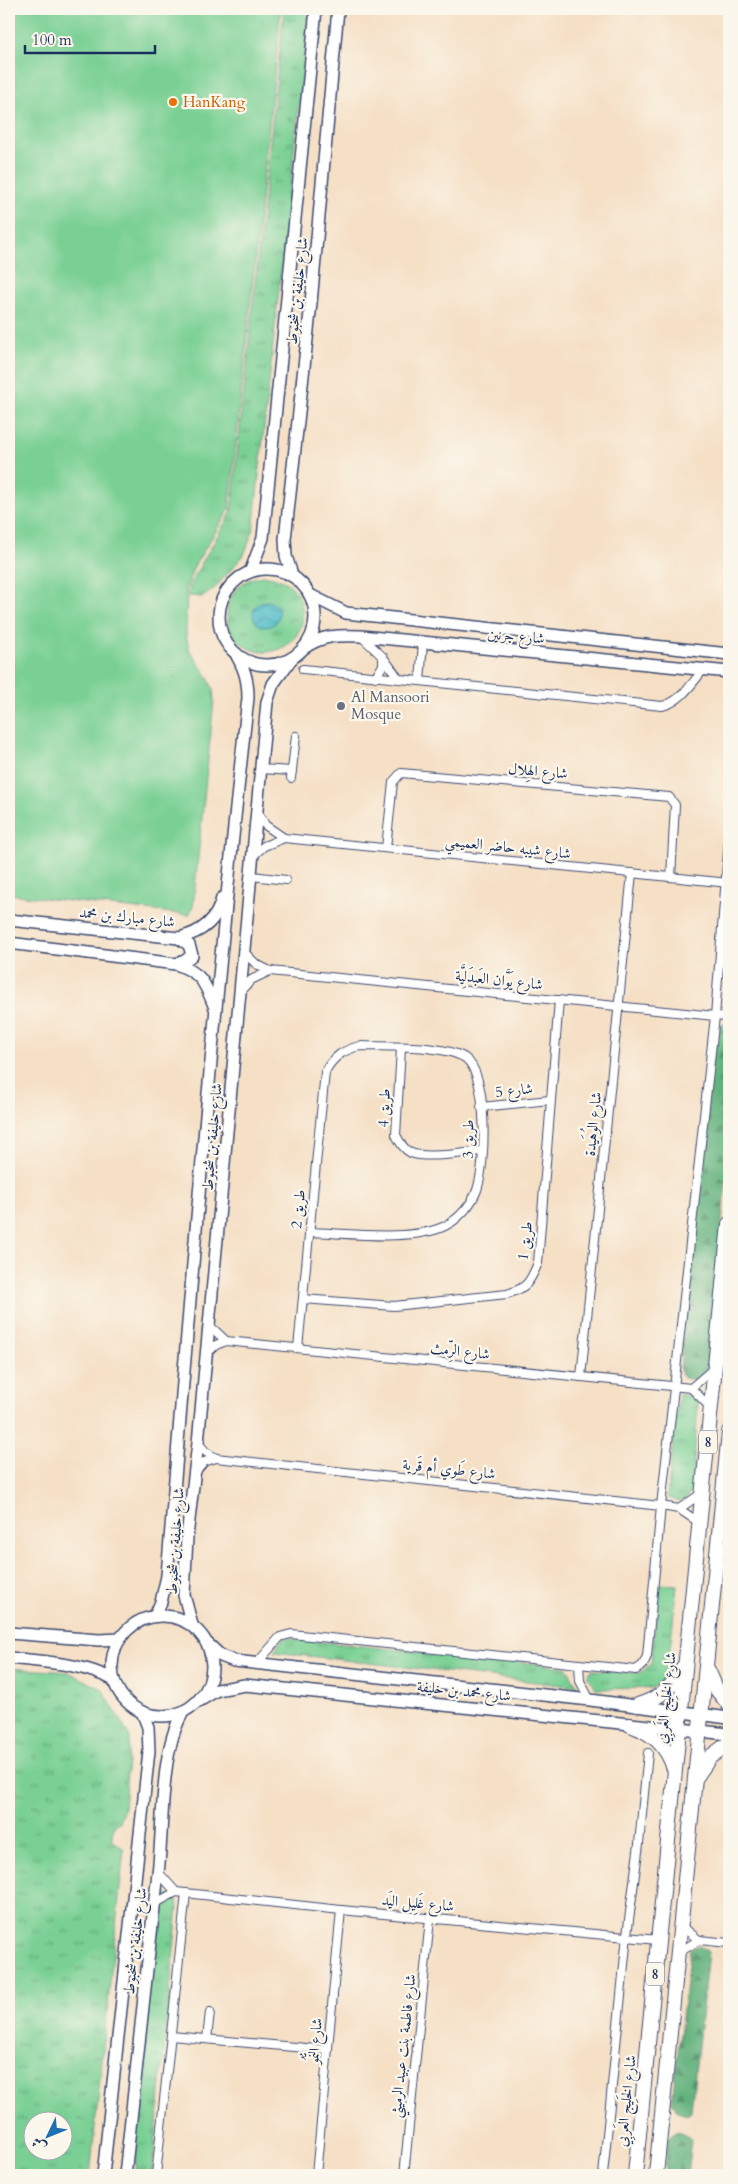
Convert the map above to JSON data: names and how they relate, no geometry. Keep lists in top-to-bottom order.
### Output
{
  "streets": {
    "highway": ["8", "شارع الخَلِيج العَربِي"],
    "main road": [
      "شارع خليفة بن شخبوط",
      "شارع جرنين",
      "شارع مبارك بن محمد",
      "شارع محمد بن خليفة"
    ],
    "street": [
      "شارع الهِلال",
      "شارع شيبه حاضر العميمي",
      "شارع يَوَّان العَبدَلِيَّة",
      "شارع 5",
      "طريق 4",
      "شارع الوُهَيدة",
      "طريق 3",
      "طريق 2",
      "طريق 1",
      "شارع الرِّمث",
      "شارع طَوي أم قَرية",
      "شارع غَلِيل اليَد",
      "شارع النُّمُو",
      "شارع فاطمة بنت عبيد الرميثي"
    ]
  },
  "crossings": [
    ["شارع خليفة بن شخبوط", "شارع جرنين"],
    ["شارع خليفة بن شخبوط", "شارع مبارك بن محمد"],
    ["شارع خليفة بن شخبوط", "شارع يَوَّان العَبدَلِيَّة"],
    ["شارع خليفة بن شخبوط", "شارع محمد بن خليفة"],
    ["شارع خليفة بن شخبوط", "شارع غَلِيل اليَد"],
    ["شارع الهِلال", "شارع شيبه حاضر العميمي"],
    ["شارع شيبه حاضر العميمي", "شارع الوُهَيدة"],
    ["شارع يَوَّان العَبدَلِيَّة", "شارع الوُهَيدة"],
    ["شارع يَوَّان العَبدَلِيَّة", "طريق 1"],
    ["شارع 5", "طريق 3"],
    ["شارع 5", "طريق 1"],
    ["طريق 4", "طريق 3"],
    ["شارع الوُهَيدة", "شارع الرِّمث"],
    ["طريق 3", "طريق 2"],
    ["طريق 2", "طريق 1"],
    ["طريق 2", "شارع الرِّمث"],
    ["8", "شارع محمد بن خليفة"],
    ["شارع طَوي أم قَرية", "شارع الخَلِيج العَربِي"],
    ["شارع محمد بن خليفة", "شارع الخَلِيج العَربِي"],
    ["شارع الخَلِيج العَربِي", "شارع غَلِيل اليَد"],
    ["شارع غَلِيل اليَد", "شارع النُّمُو"],
    ["شارع غَلِيل اليَد", "شارع فاطمة بنت عبيد الرميثي"]
  ],
  "places": ["HanKang", "Al Mansoori Mosque"],
  "scale_bar": "100 m",
  "north": "bottom left"
}
